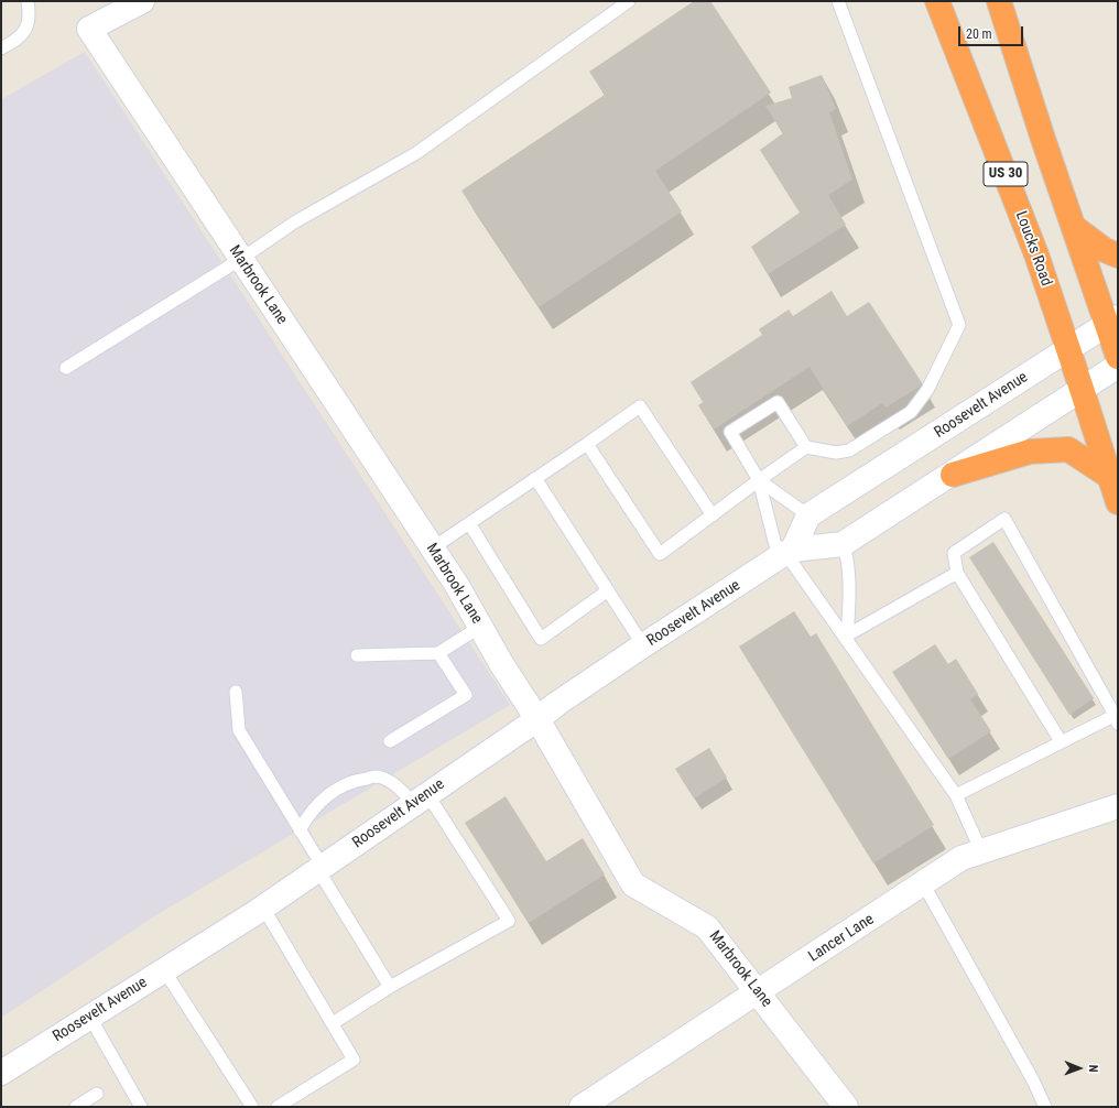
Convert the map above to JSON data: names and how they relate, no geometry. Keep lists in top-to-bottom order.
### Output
{
  "streets": {
    "highway": ["US 30", "Loucks Road"],
    "street": ["Marbrook Lane", "Roosevelt Avenue", "Lancer Lane"]
  },
  "crossings": [
    ["US 30", "Roosevelt Avenue"],
    ["Loucks Road", "Roosevelt Avenue"],
    ["Marbrook Lane", "Roosevelt Avenue"],
    ["Marbrook Lane", "Lancer Lane"]
  ],
  "scale_bar": "20 m",
  "north": "right"
}
